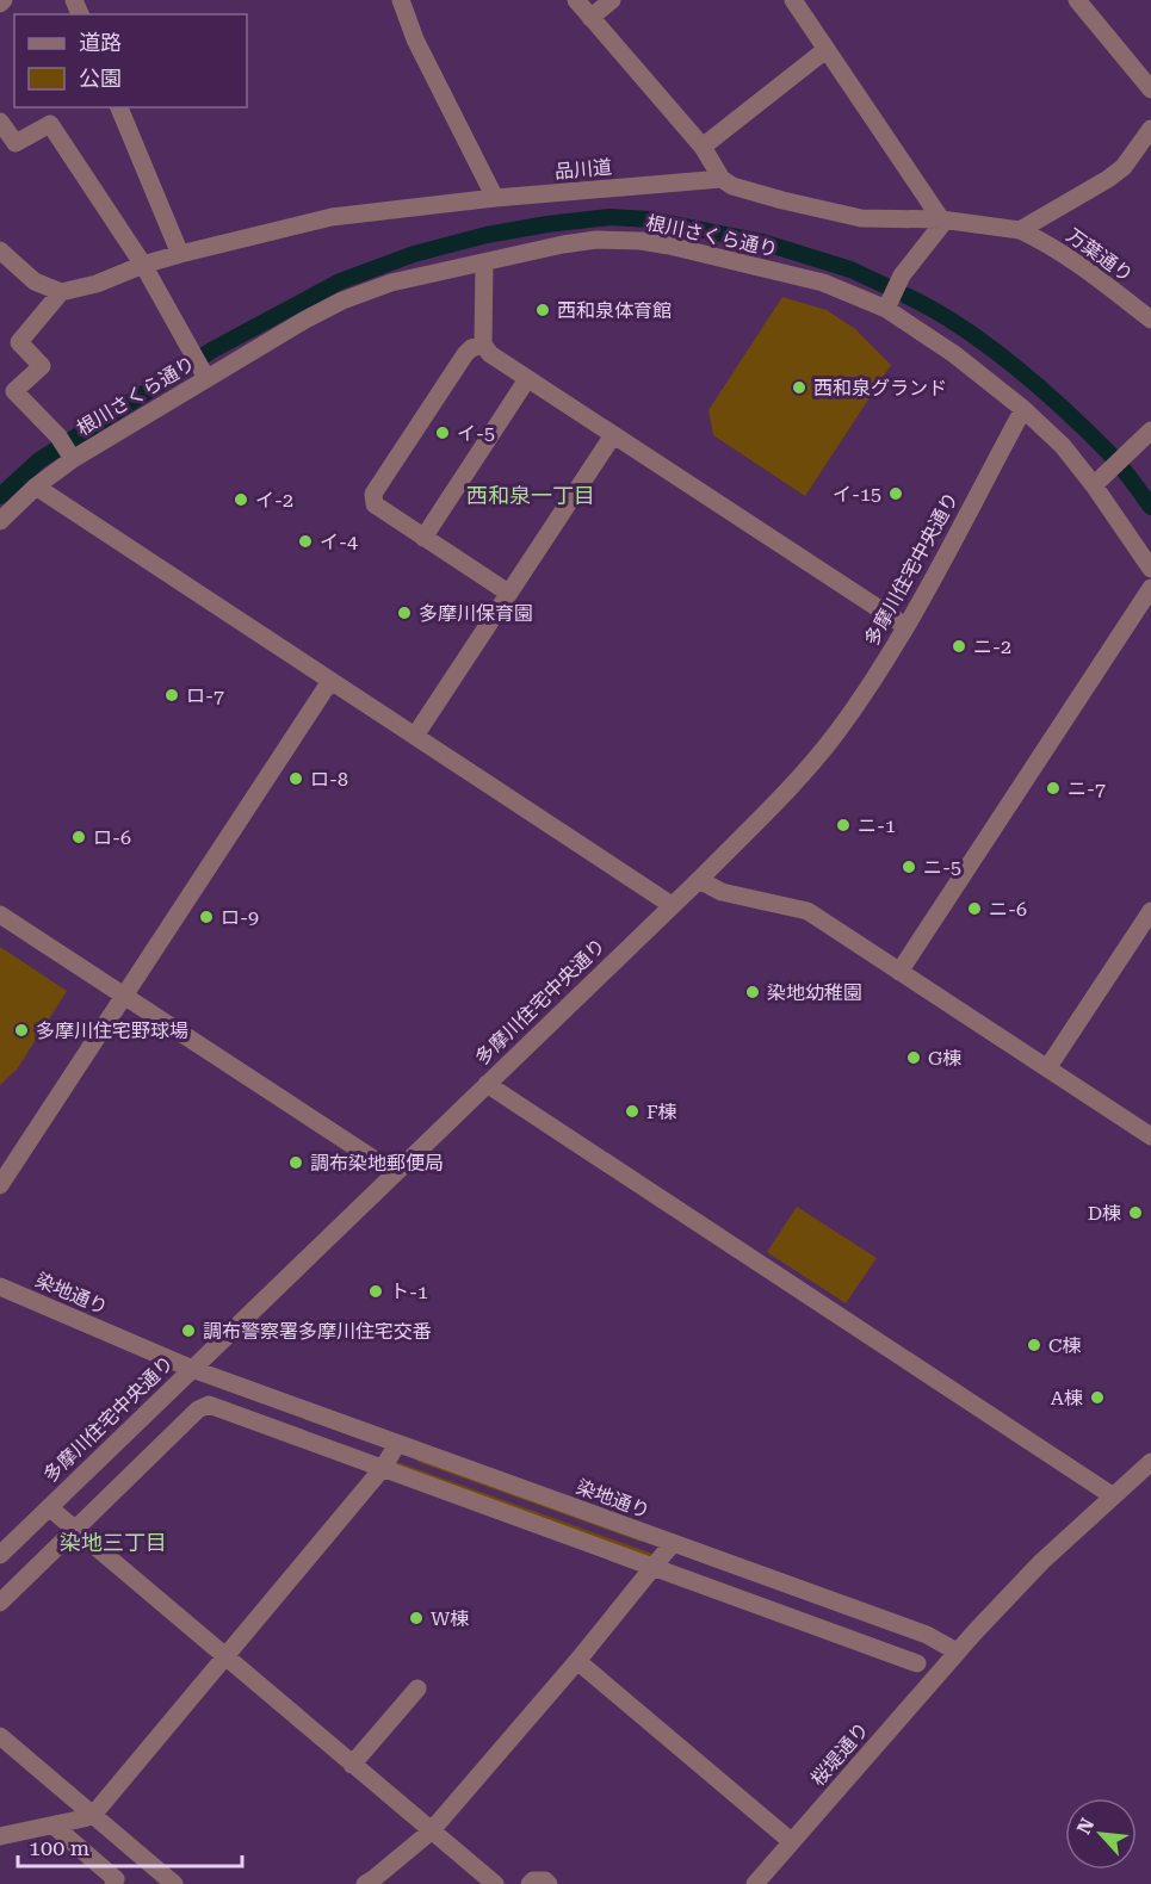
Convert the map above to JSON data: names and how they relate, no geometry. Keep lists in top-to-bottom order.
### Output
{
  "streets": {
    "street": [
      "品川道",
      "根川さくら通り",
      "万葉通り",
      "多摩川住宅中央通り",
      "染地通り",
      "桜堤通り"
    ]
  },
  "crossings": [
    ["品川道", "万葉通り"],
    ["根川さくら通り", "多摩川住宅中央通り"],
    ["多摩川住宅中央通り", "染地通り"],
    ["染地通り", "桜堤通り"]
  ],
  "districts": ["西和泉一丁目", "染地三丁目"],
  "places": [
    "西和泉体育館",
    "西和泉グランド",
    "イ-5",
    "イ-15",
    "イ-2",
    "イ-4",
    "多摩川保育園",
    "ニ-2",
    "ロ-7",
    "ロ-8",
    "ニ-7",
    "ニ-1",
    "ロ-6",
    "ニ-5",
    "ニ-6",
    "ロ-9",
    "染地幼稚園",
    "多摩川住宅野球場",
    "G棟",
    "F棟",
    "調布染地郵便局",
    "D棟",
    "ト-1",
    "調布警察署多摩川住宅交番",
    "C棟",
    "A棟",
    "W棟"
  ],
  "legend": ["道路", "公園"],
  "scale_bar": "100 m",
  "north": "top left"
}
